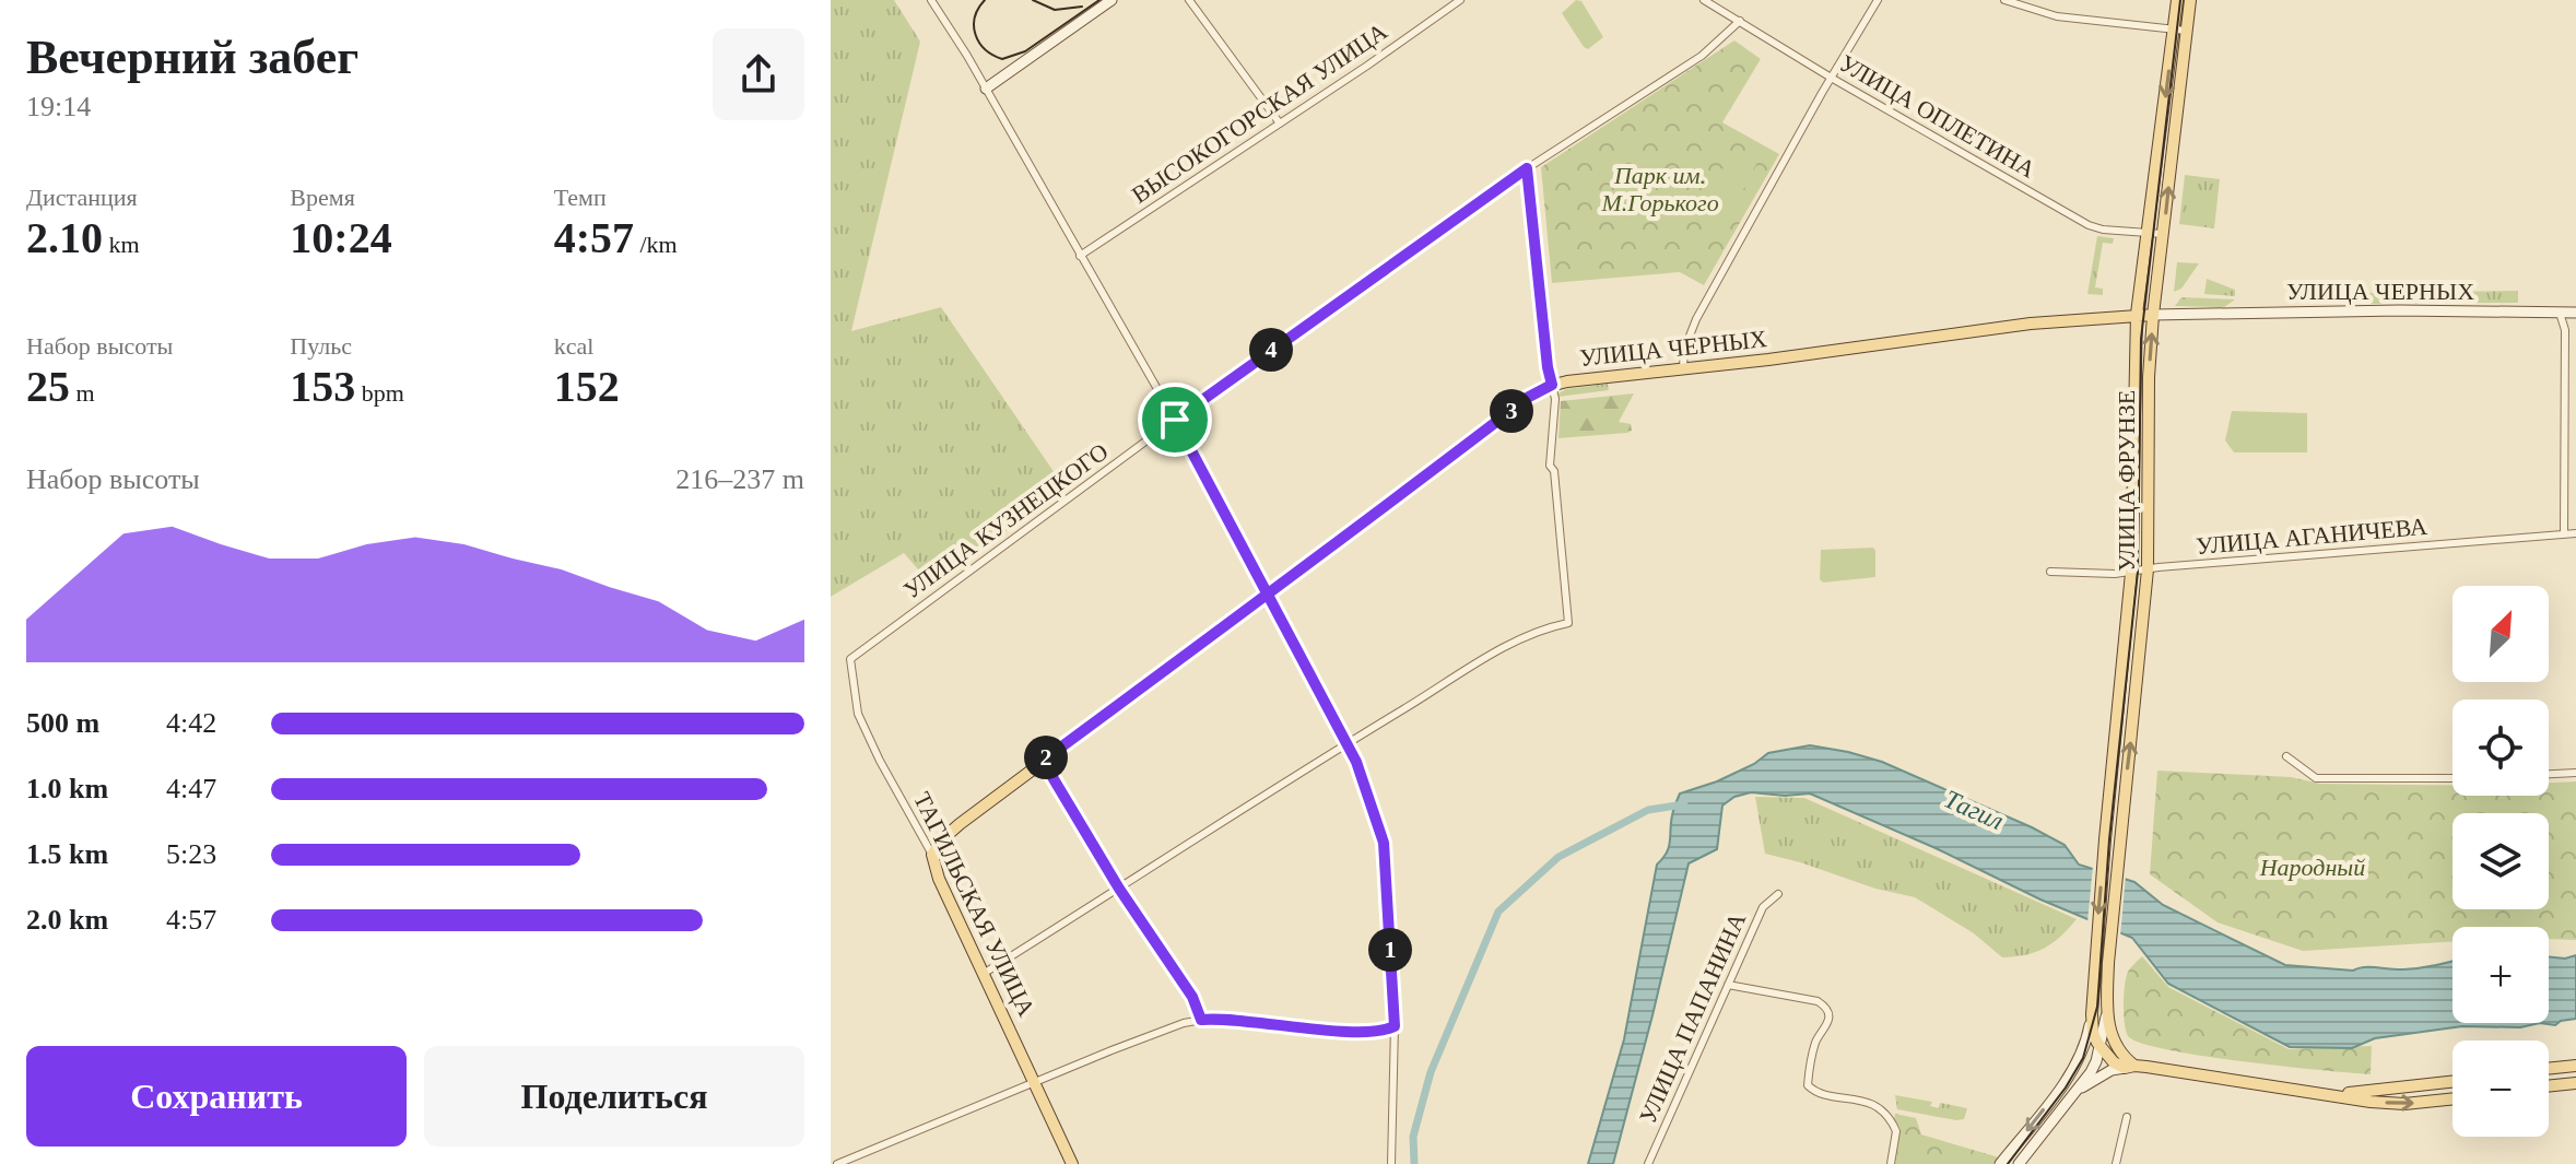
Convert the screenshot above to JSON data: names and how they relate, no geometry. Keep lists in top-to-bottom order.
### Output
{
  "streets": {
    "main road": ["УЛИЦА ЧЕРНЫХ", "УЛИЦА ФРУНЗЕ", "ТАГИЛЬСКАЯ УЛИЦА"],
    "street": [
      "ВЫСОКОГОРСКАЯ УЛИЦА",
      "УЛИЦА ОПЛЕТИНА",
      "УЛИЦА КУЗНЕЦКОГО",
      "УЛИЦА АГАНИЧЕВА",
      "УЛИЦА ПАПАНИНА"
    ]
  },
  "crossings": [
    ["УЛИЦА ОПЛЕТИНА", "УЛИЦА ФРУНЗЕ"],
    ["УЛИЦА ОПЛЕТИНА", "УЛИЦА КУЗНЕЦКОГО"],
    ["УЛИЦА ЧЕРНЫХ", "УЛИЦА ФРУНЗЕ"],
    ["УЛИЦА ЧЕРНЫХ", "ТАГИЛЬСКАЯ УЛИЦА"],
    ["УЛИЦА ФРУНЗЕ", "УЛИЦА АГАНИЧЕВА"],
    ["УЛИЦА КУЗНЕЦКОГО", "ТАГИЛЬСКАЯ УЛИЦА"]
  ],
  "water": ["Тагил"],
  "parks": ["Парк им. М.Горького", "Народный"],
  "north": "top right",
  "page": {
    "heading": ["Вечерний забег", "19:14"],
    "stats": [
      ["Дистанция", "2.10 km"],
      ["Время", "10:24"],
      ["Темп", "4:57 /km"],
      ["Набор высоты", "25 m"],
      ["Пульс", "153 bpm"],
      ["kcal", "152"]
    ],
    "pins": [
      "4",
      "3",
      "2",
      "1"
    ],
    "chart": ["Набор высоты", "216–237 m"],
    "map_buttons": ["+", "−"],
    "list": [
      {
        "name": "500 m",
        "note": "4:42"
      },
      {
        "name": "1.0 km",
        "note": "4:47"
      },
      {
        "name": "1.5 km",
        "note": "5:23"
      },
      {
        "name": "2.0 km",
        "note": "4:57"
      }
    ],
    "buttons": ["Сохранить", "Поделиться"]
  }
}
